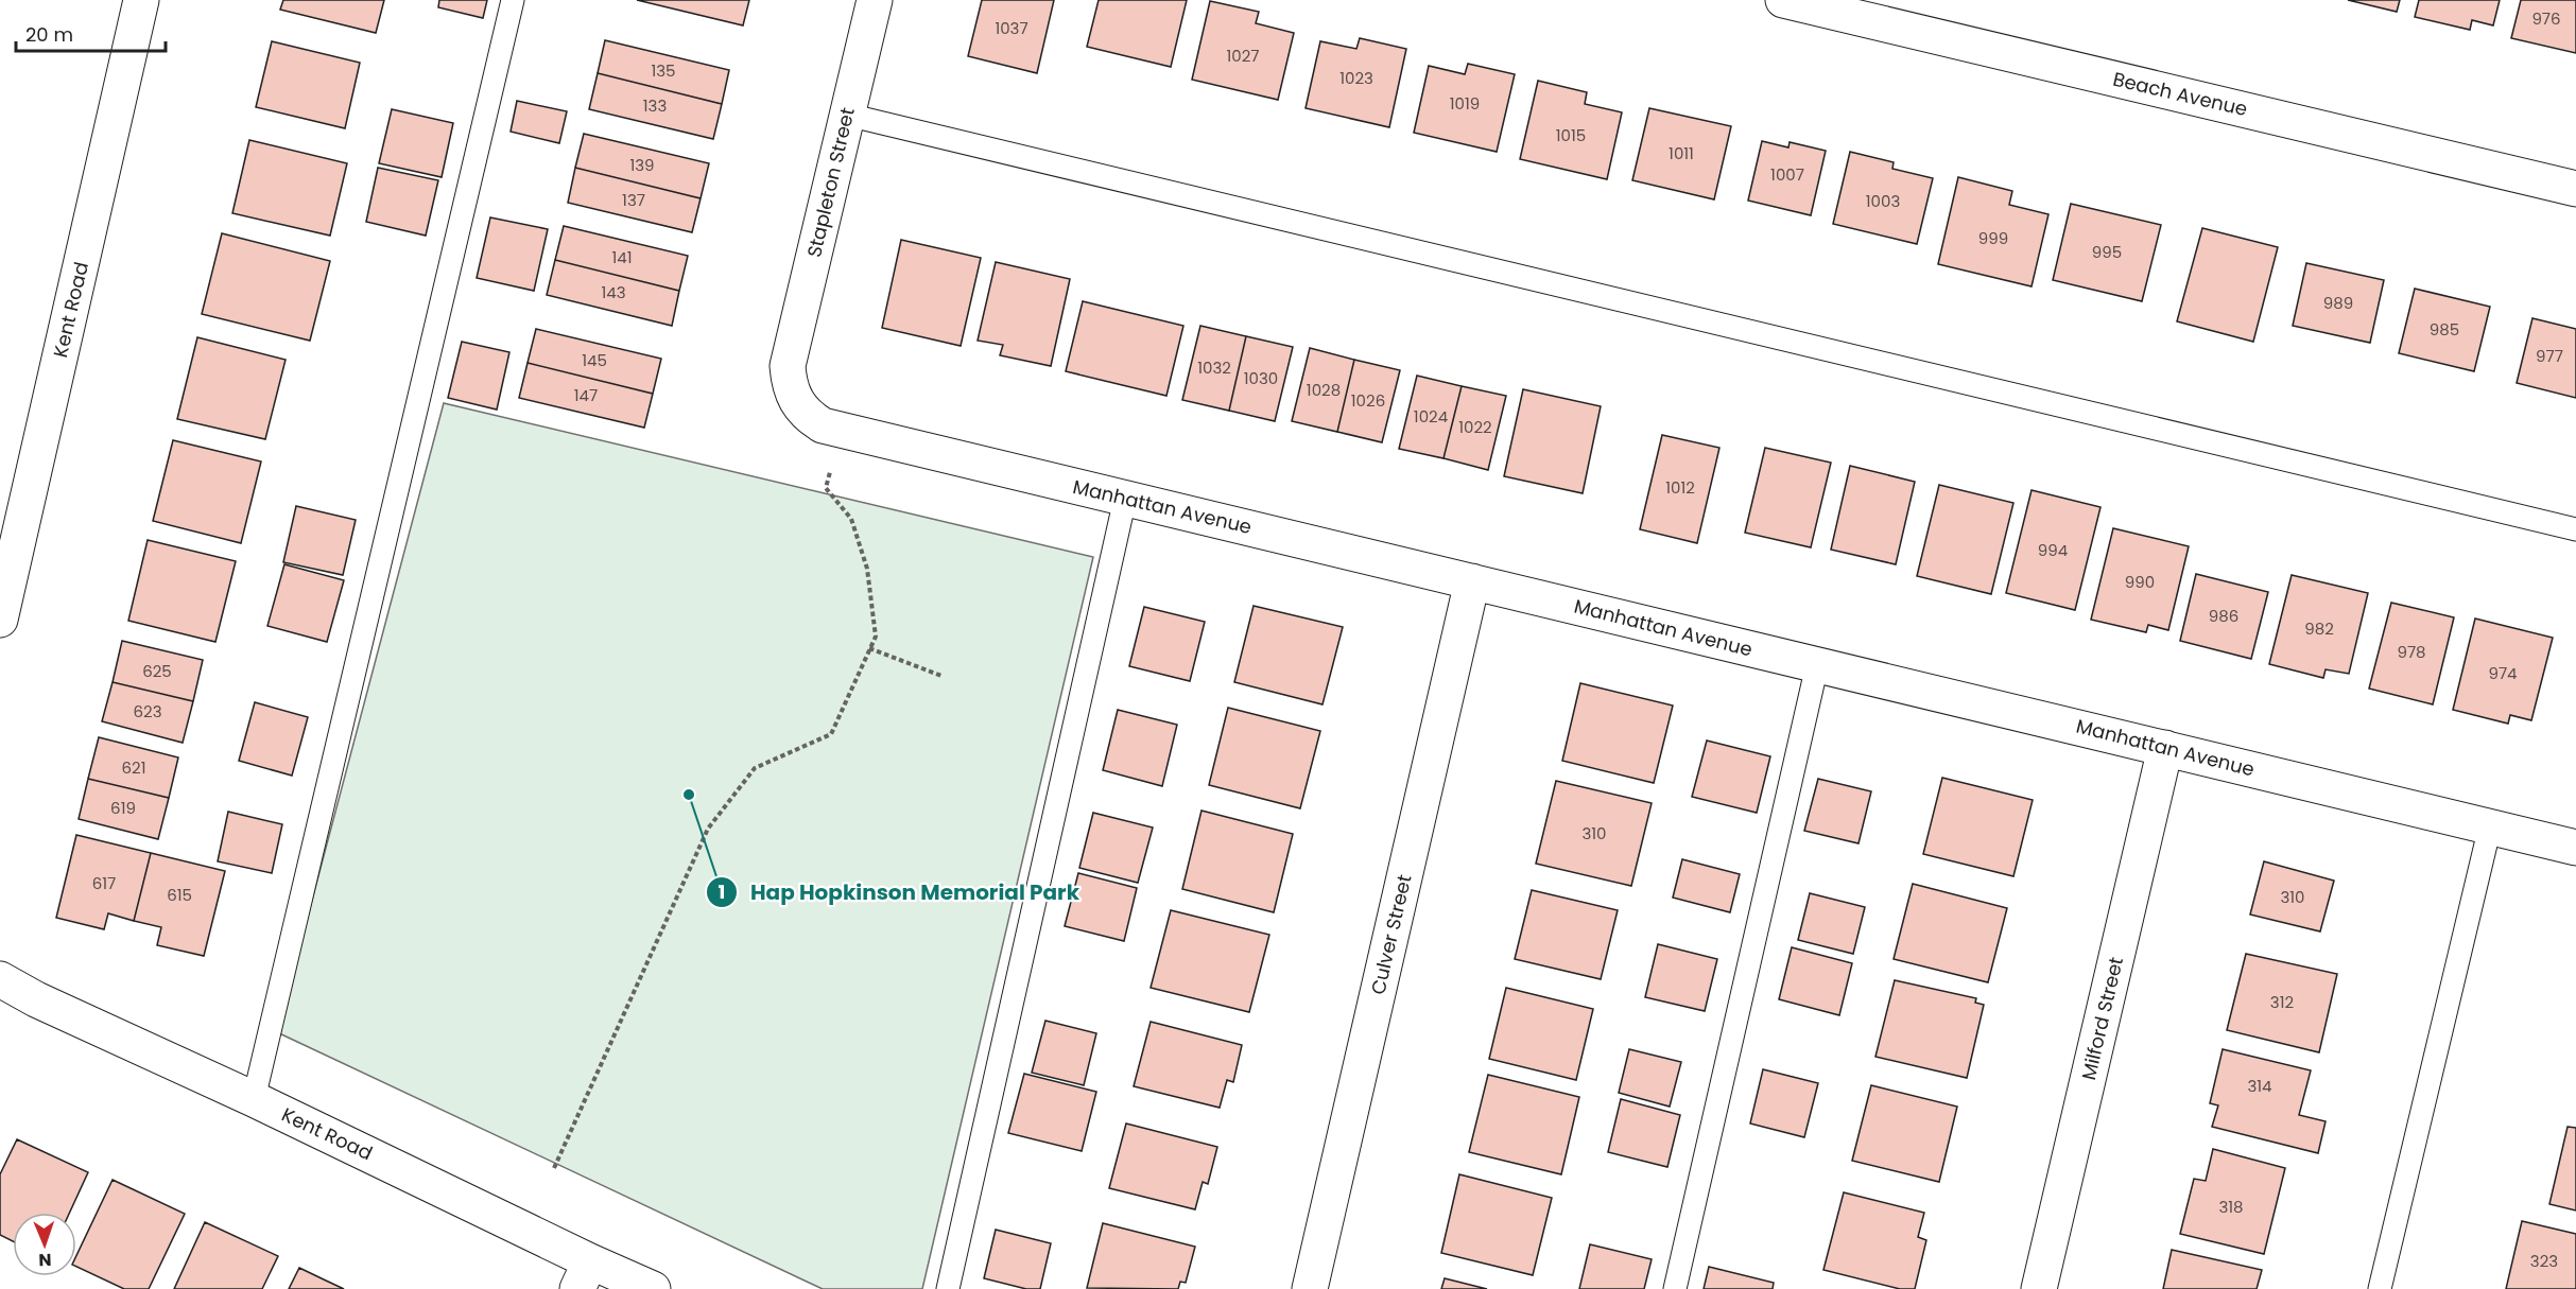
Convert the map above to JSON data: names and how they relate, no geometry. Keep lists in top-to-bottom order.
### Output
{
  "streets": {
    "street": [
      "Beach Avenue",
      "Stapleton Street",
      "Kent Road",
      "Manhattan Avenue",
      "Culver Street",
      "Milford Street"
    ]
  },
  "crossings": [
    ["Stapleton Street", "Manhattan Avenue"],
    ["Manhattan Avenue", "Culver Street"],
    ["Manhattan Avenue", "Milford Street"]
  ],
  "places": ["Hap Hopkinson Memorial Park"],
  "house_numbers": [
    "976",
    "1037",
    "1027",
    "135",
    "1023",
    "1019",
    "133",
    "1015",
    "1011",
    "139",
    "1007",
    "137",
    "1003",
    "999",
    "995",
    "141",
    "143",
    "989",
    "985",
    "977",
    "145",
    "1032",
    "1030",
    "1028",
    "147",
    "1026",
    "1024",
    "1022",
    "1012",
    "994",
    "990",
    "986",
    "982",
    "978",
    "625",
    "974",
    "623",
    "621",
    "619",
    "310",
    "617",
    "615",
    "310",
    "312",
    "314",
    "318",
    "323"
  ],
  "scale_bar": "20 m",
  "north": "bottom"
}
